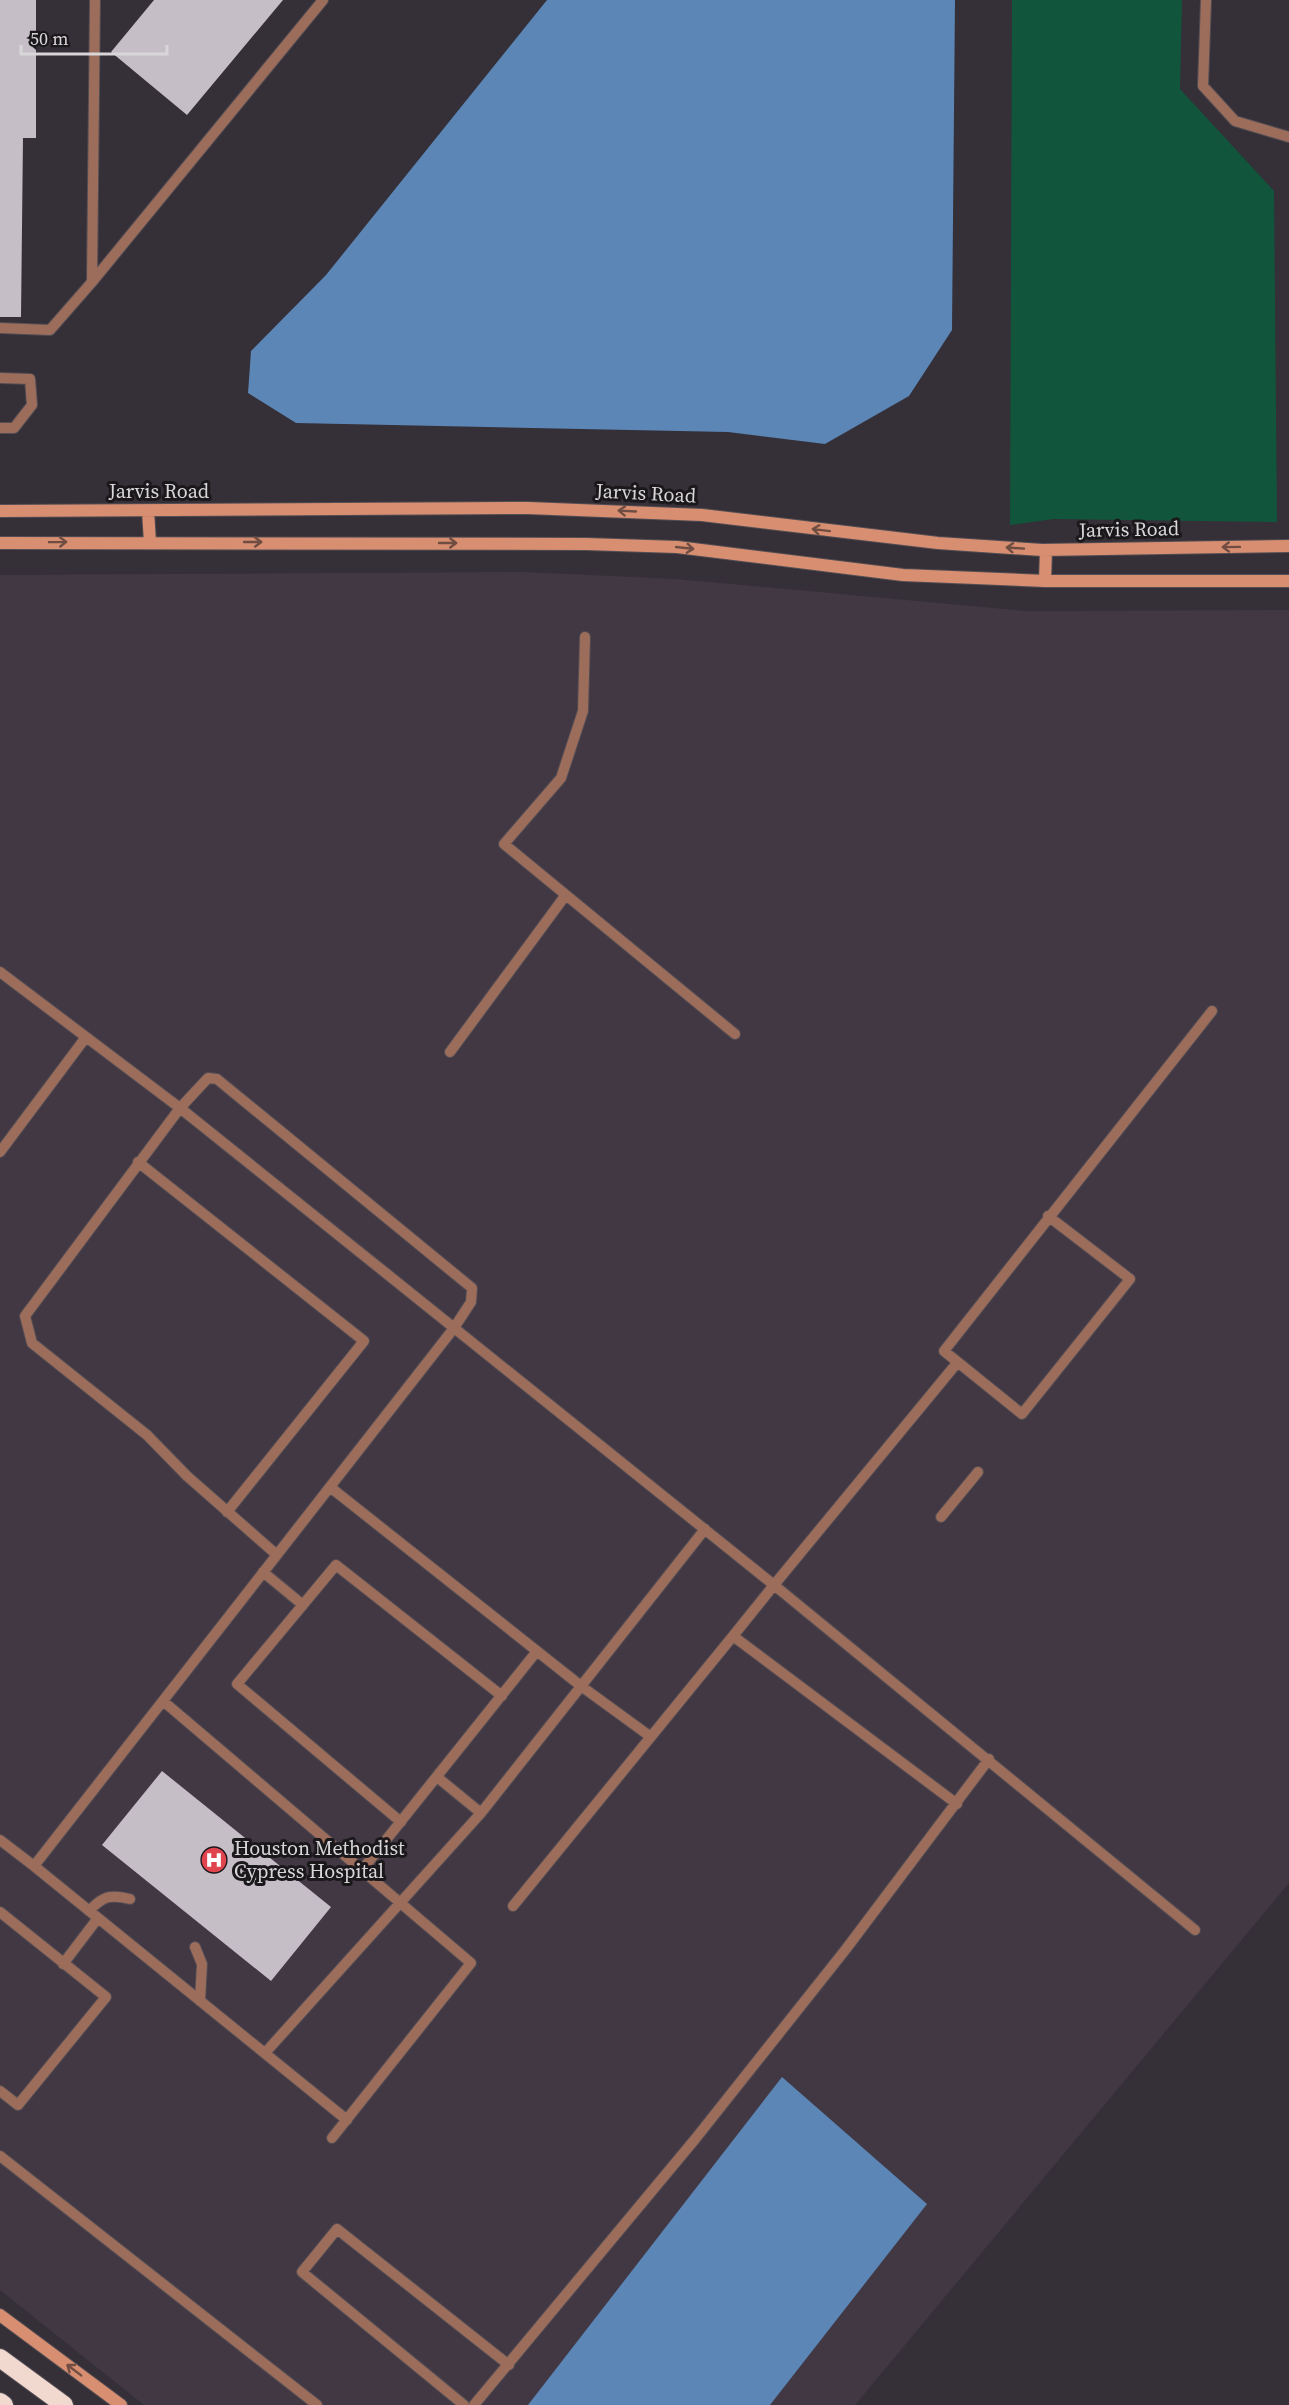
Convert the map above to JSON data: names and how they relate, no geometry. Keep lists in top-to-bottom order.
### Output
{
  "streets": {
    "street": ["Jarvis Road"]
  },
  "places": {
    "hospital": ["Houston Methodist Cypress Hospital"]
  },
  "scale_bar": "50 m"
}
